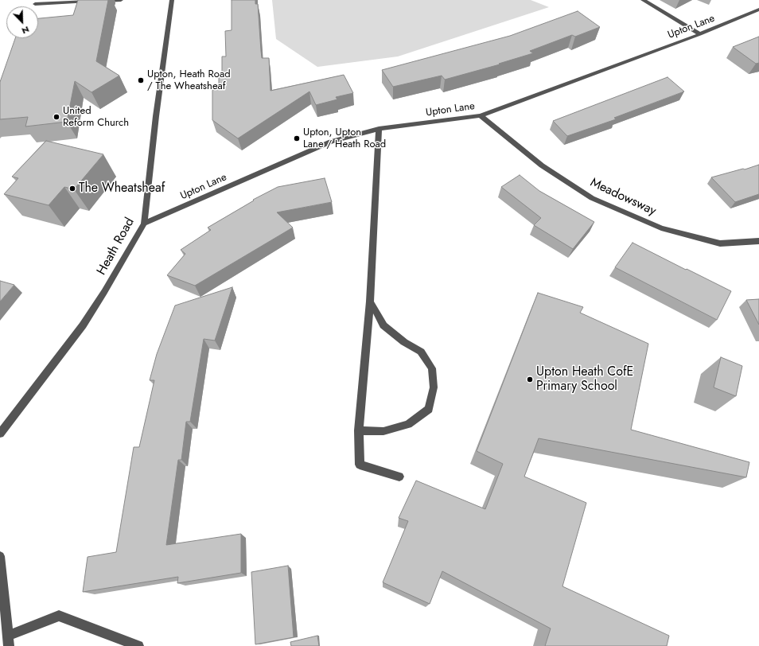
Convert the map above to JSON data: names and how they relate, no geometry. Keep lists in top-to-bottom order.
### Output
{
  "streets": {
    "street": ["Upton Lane", "Meadowsway", "Heath Road"]
  },
  "crossings": [
    ["Upton Lane", "Meadowsway"],
    ["Upton Lane", "Heath Road"]
  ],
  "places": [
    "Upton, Heath Road / The Wheatsheaf",
    "United Reform Church",
    "Upton, Upton Lane / Heath Road",
    "The Wheatsheaf",
    "Upton Heath CofE Primary School"
  ],
  "north": "bottom right"
}
